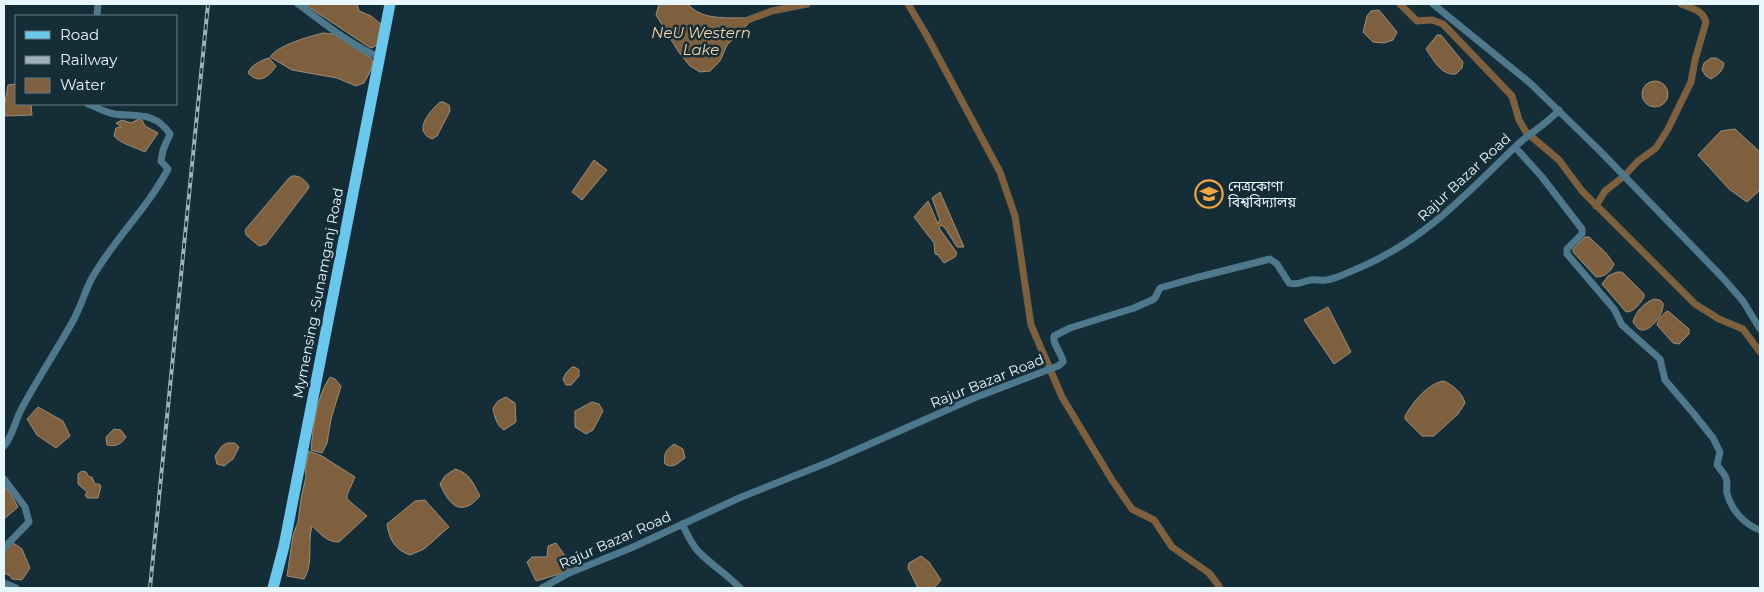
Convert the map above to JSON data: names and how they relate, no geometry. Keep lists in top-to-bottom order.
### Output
{
  "streets": {
    "main road": ["Mymensing -Sunamganj Road"],
    "street": ["Rajur Bazar Road"]
  },
  "water": ["NeU Western Lake"],
  "places": {
    "school or university": ["নেত্রকোণা বিশ্ববিদ্যালয়"]
  },
  "legend": ["Road", "Railway", "Water"]
}
